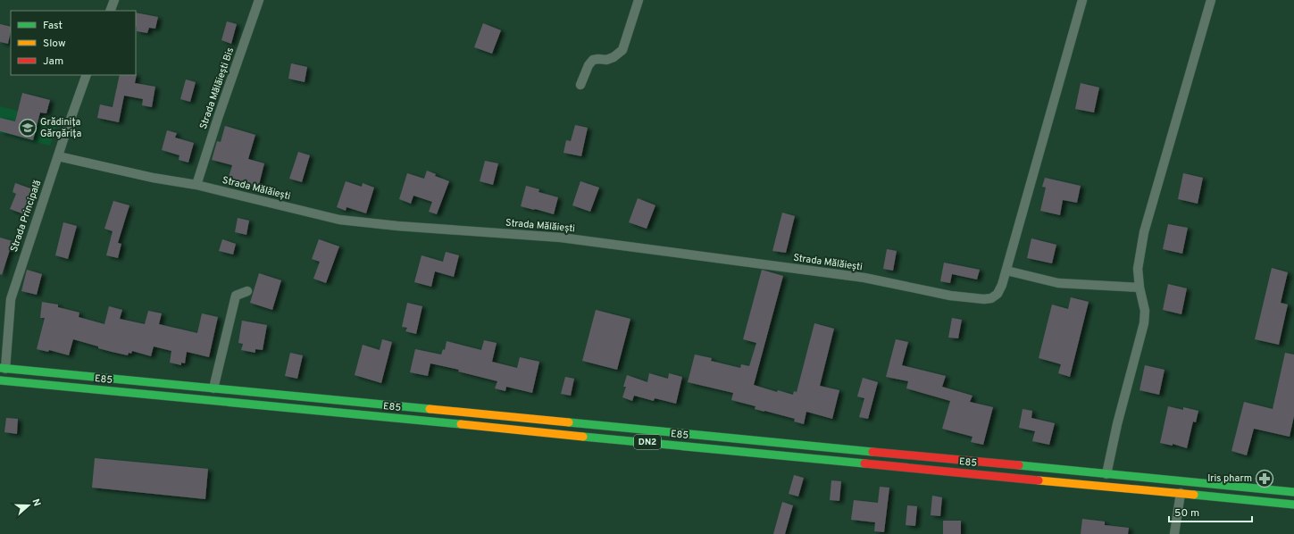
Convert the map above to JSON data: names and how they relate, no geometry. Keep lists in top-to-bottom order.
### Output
{
  "streets": {
    "main road": ["E85", "DN2"],
    "street": ["Strada Mălăiești Bis", "Strada Mălăiești", "Strada Principală"]
  },
  "crossings": [
    ["Strada Mălăiești Bis", "Strada Mălăiești"],
    ["Strada Mălăiești", "Strada Principală"],
    ["Strada Principală", "E85"]
  ],
  "places": {
    "school or university": ["Grădinița Gărgărița"],
    "pharmacy": ["Iris pharm"]
  },
  "legend": ["Fast", "Slow", "Jam"],
  "scale_bar": "50 m",
  "north": "right"
}
